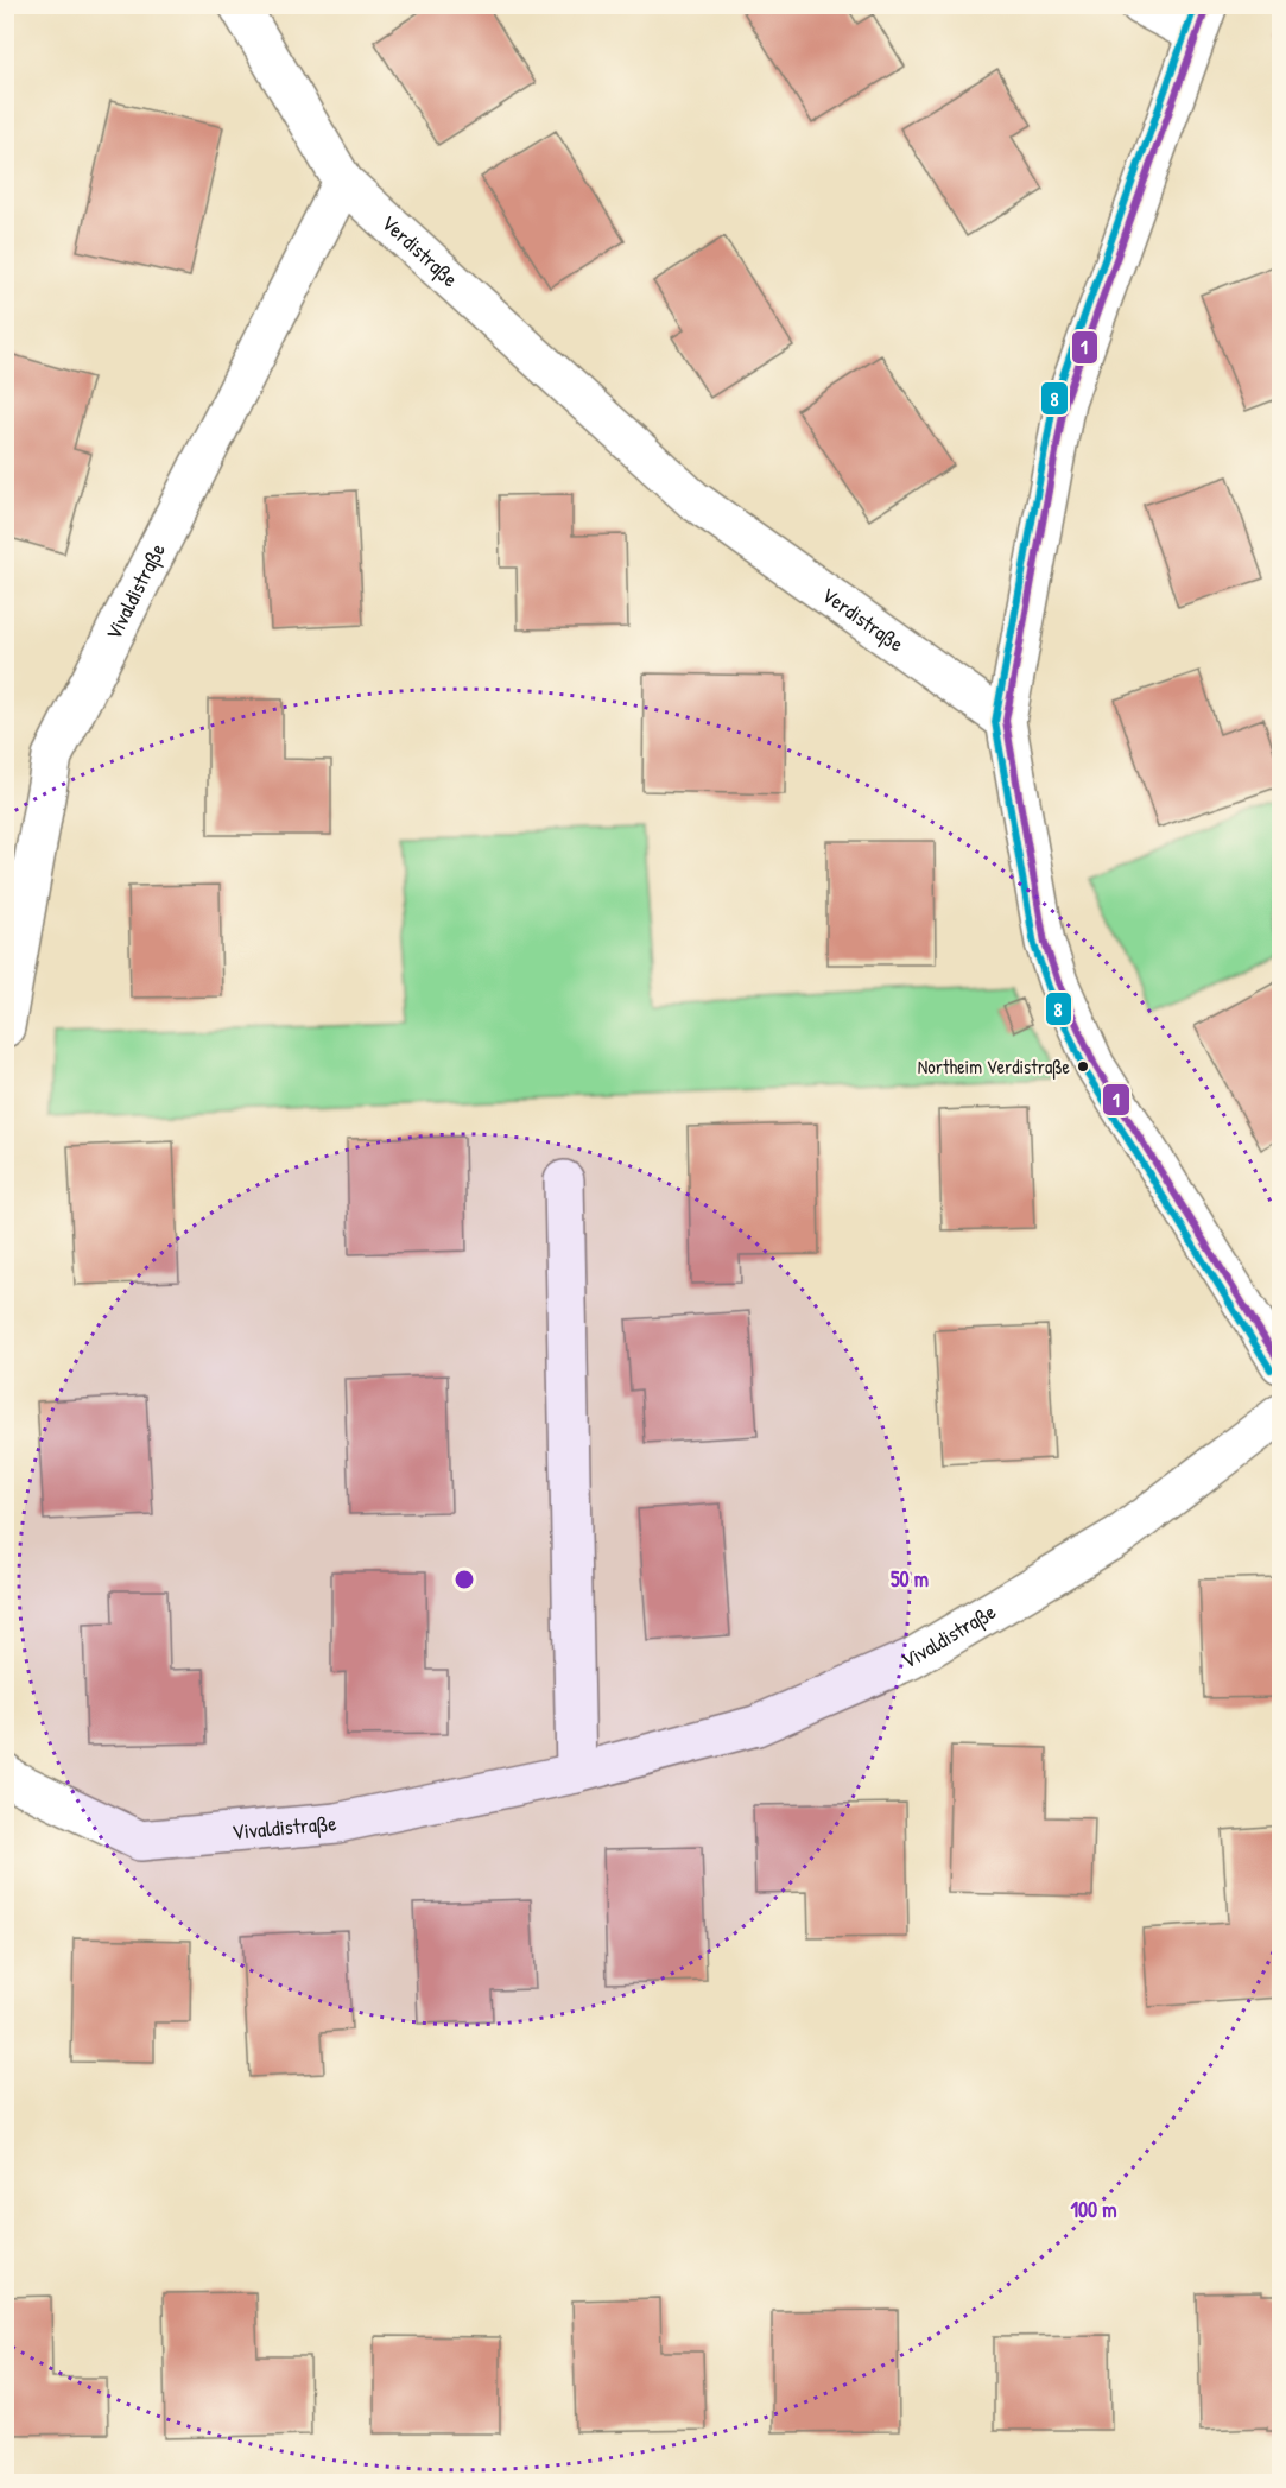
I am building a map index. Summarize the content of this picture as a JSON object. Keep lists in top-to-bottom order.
{
  "streets": {
    "street": ["Verdistraße", "Vivaldistraße"]
  },
  "crossings": [
    ["Verdistraße", "Vivaldistraße"]
  ],
  "places": ["Northeim Verdistraße"],
  "lines": ["transit line 1", "transit line 8"],
  "rings": ["50 m", "100 m"]
}
